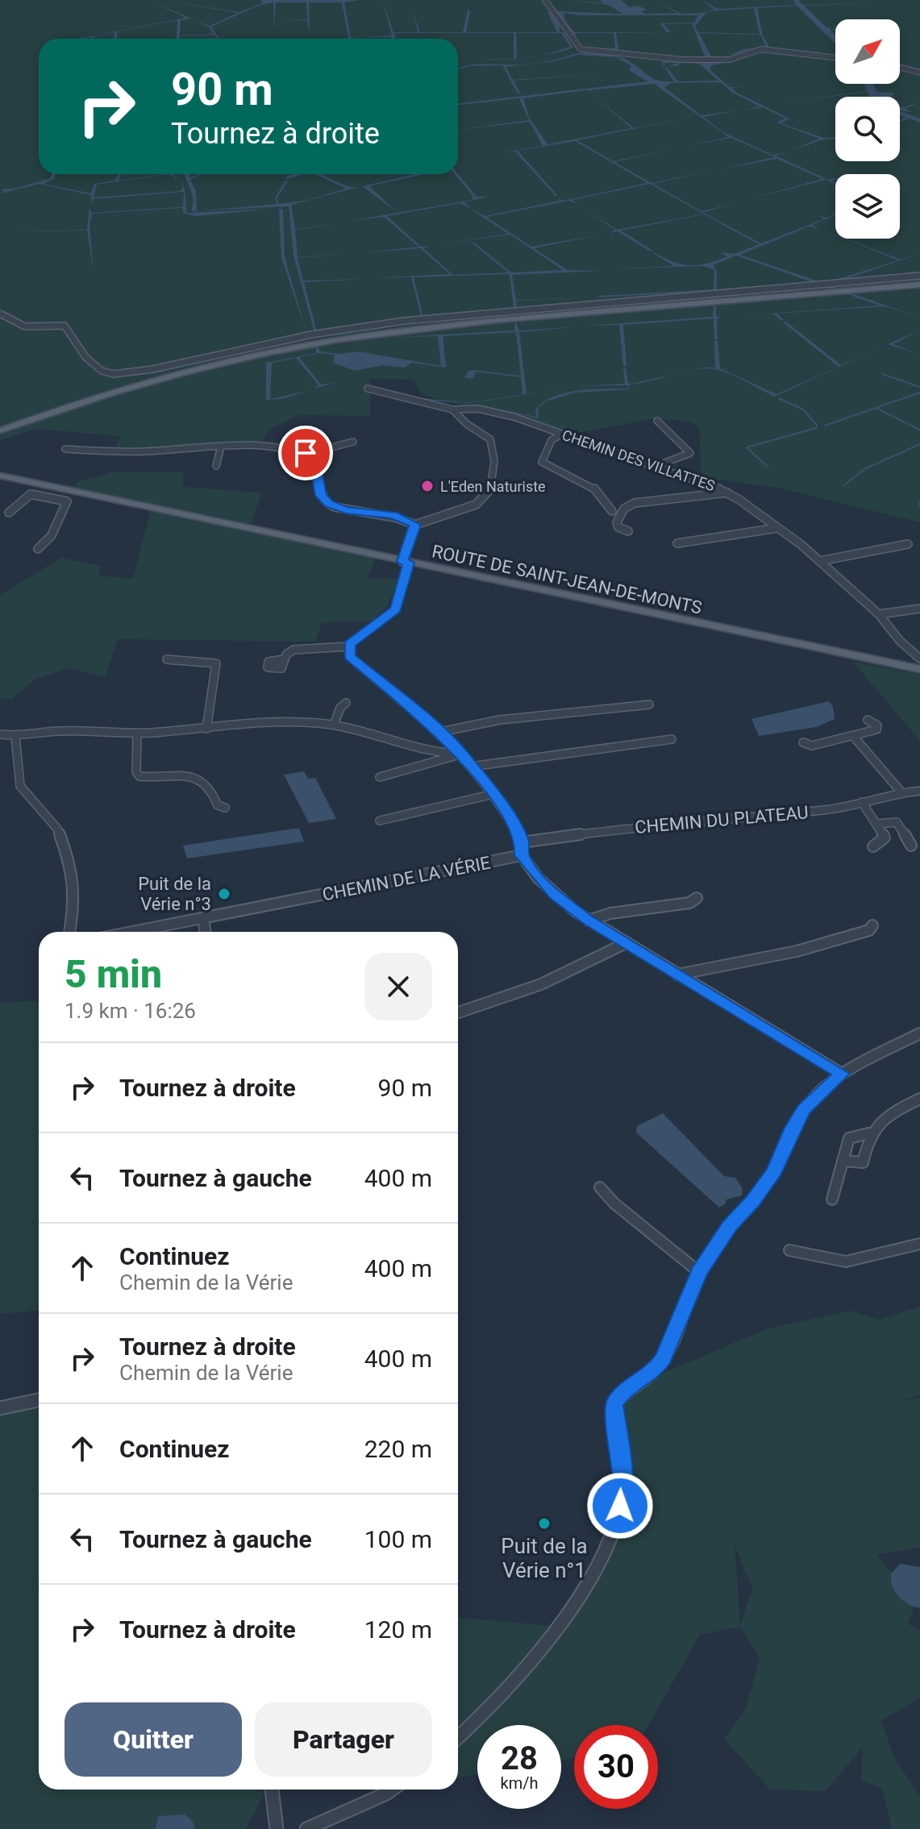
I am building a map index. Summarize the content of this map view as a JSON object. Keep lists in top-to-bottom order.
{
  "streets": {
    "main road": ["ROUTE DE SAINT-JEAN-DE-MONTS"],
    "street": ["CHEMIN DES VILLATTES", "CHEMIN DU PLATEAU", "CHEMIN DE LA VÉRIE"]
  },
  "places": ["L'Eden Naturiste", "Puit de la Vérie n°3", "Puit de la Vérie n°1"],
  "north": "top right",
  "page": {
    "turn": ["90 m", "Tournez à droite"],
    "heading": ["5 min", "1.9 km · 16:26"],
    "list": [
      {
        "name": "Tournez à droite",
        "value": "90 m"
      },
      {
        "name": "Tournez à gauche",
        "value": "400 m"
      },
      {
        "name": "Continuez",
        "note": "Chemin de la Vérie",
        "value": "400 m"
      },
      {
        "name": "Tournez à droite",
        "note": "Chemin de la Vérie",
        "value": "400 m"
      },
      {
        "name": "Continuez",
        "value": "220 m"
      },
      {
        "name": "Tournez à gauche",
        "value": "100 m"
      },
      {
        "name": "Tournez à droite",
        "value": "120 m"
      }
    ],
    "buttons": ["Quitter", "Partager"],
    "speed": "28 km/h",
    "limit": "30"
  }
}
